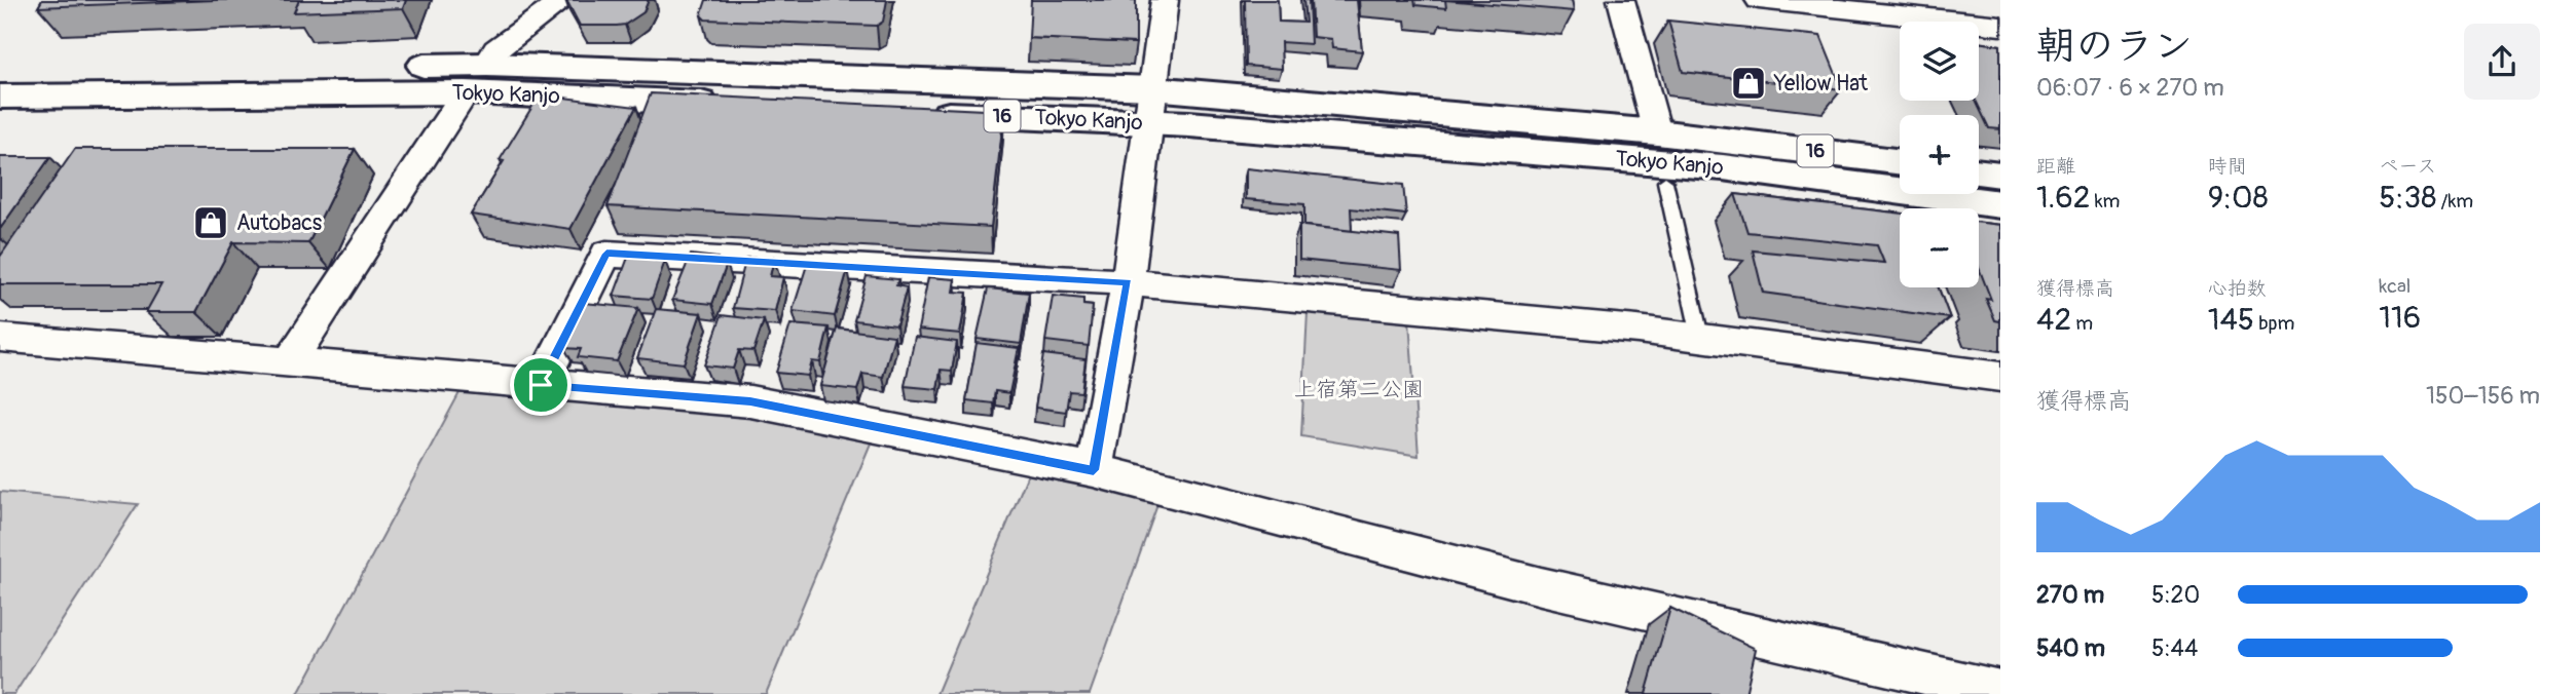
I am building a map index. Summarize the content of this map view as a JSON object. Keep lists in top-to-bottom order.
{
  "streets": {
    "highway": ["Tokyo Kanjo", "16"]
  },
  "parks": ["上宿第二公園"],
  "places": {
    "shop": ["Yellow Hat", "Autobacs"]
  },
  "page": {
    "heading": ["朝のラン", "06:07 · 6 × 270 m"],
    "map_buttons": ["+", "−"],
    "stats": [
      ["距離", "1.62 km"],
      ["時間", "9:08"],
      ["ペース", "5:38 /km"],
      ["獲得標高", "42 m"],
      ["心拍数", "145 bpm"],
      ["kcal", "116"]
    ],
    "chart": ["獲得標高", "150–156 m"],
    "list": [
      {
        "name": "270 m",
        "note": "5:20"
      },
      {
        "name": "540 m",
        "note": "5:44"
      }
    ]
  }
}
